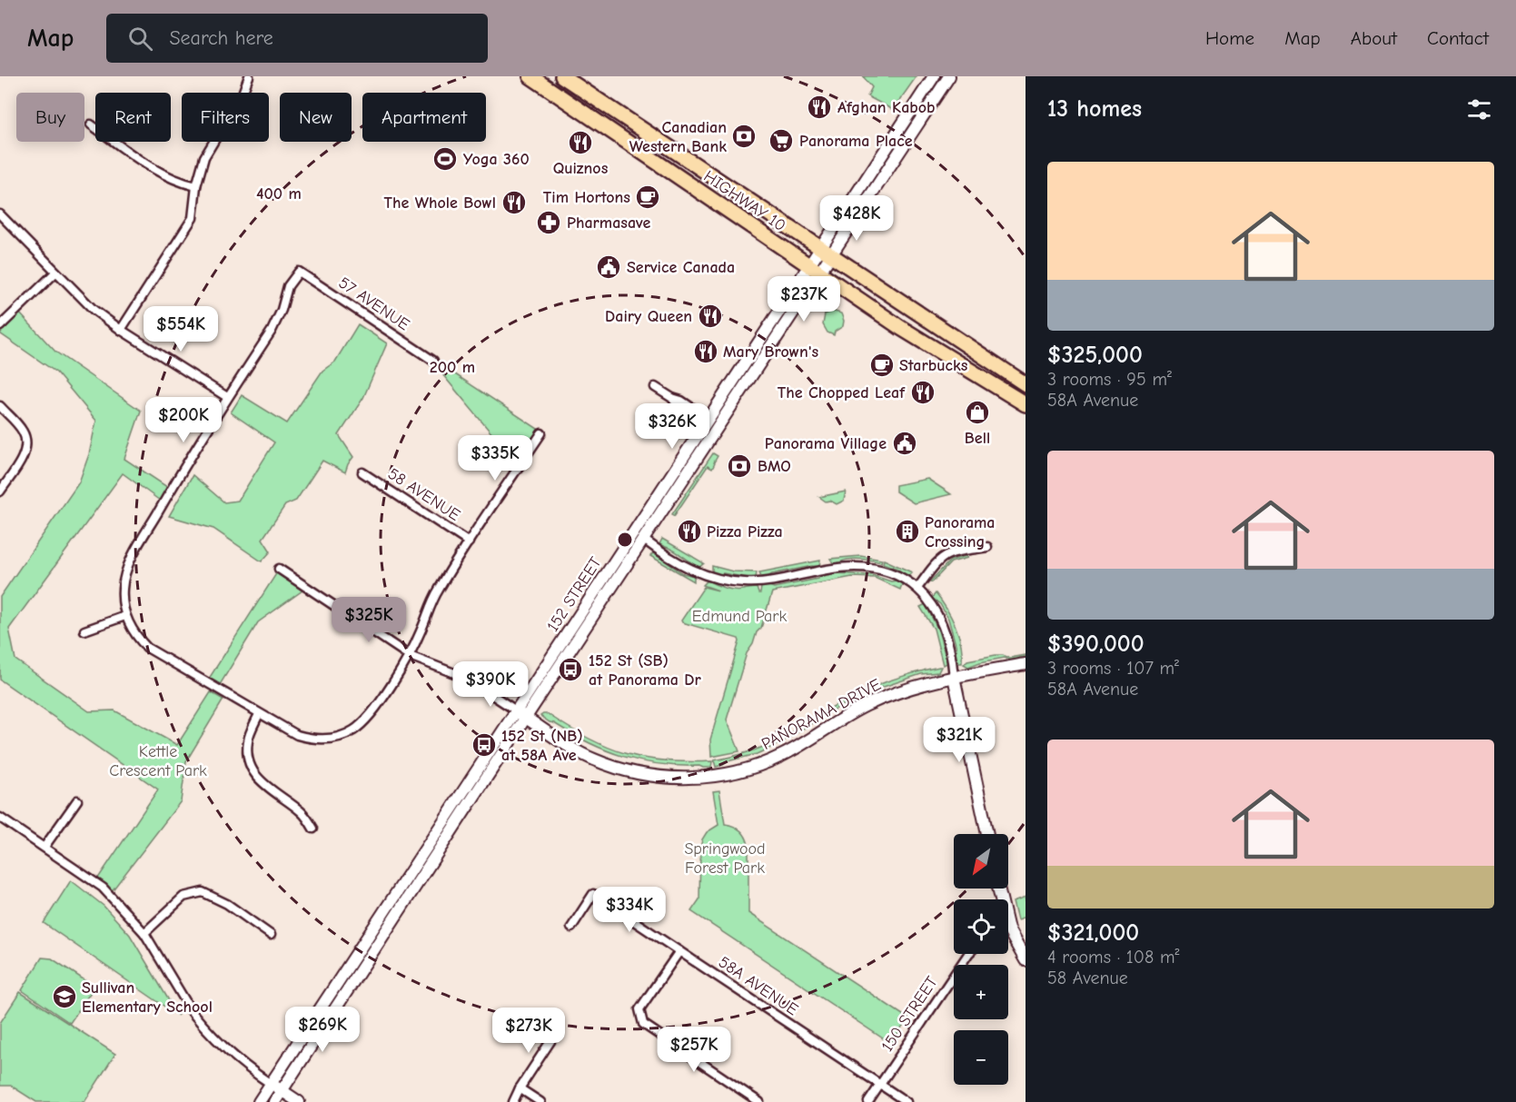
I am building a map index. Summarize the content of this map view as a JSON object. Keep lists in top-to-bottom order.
{
  "streets": {
    "highway": ["HIGHWAY 10"],
    "main road": ["152 STREET", "PANORAMA DRIVE"],
    "street": [
      "57 AVENUE",
      "58 AVENUE",
      "58A AVENUE",
      "150 STREET"
    ]
  },
  "crossings": [
    ["HIGHWAY 10", "152 STREET"],
    ["152 STREET", "PANORAMA DRIVE"],
    ["58A AVENUE", "150 STREET"]
  ],
  "parks": ["Edmund Park", "Kettle Crescent Park", "Springwood Forest Park"],
  "places": {
    "restaurant": [
      "Afghan Kabob",
      "Quiznos",
      "The Whole Bowl",
      "Dairy Queen",
      "Mary Brown's",
      "The Chopped Leaf",
      "Pizza Pizza"
    ],
    "bank": ["Canadian Western Bank", "BMO"],
    "supermarket": ["Panorama Place"],
    "sports": ["Yoga 360"],
    "cafe": ["Tim Hortons", "Starbucks"],
    "pharmacy": ["Pharmasave"],
    "public building": ["Service Canada", "Panorama Village"],
    "shop": ["Bell"],
    "building": ["Panorama Crossing"],
    "bus stop": ["152 St (SB) at Panorama Dr", "152 St (NB) at 58A Ave"],
    "school or university": ["Sullivan Elementary School"]
  },
  "north": "bottom left",
  "page": {
    "header": "Map",
    "search": "Search here",
    "nav": [
      "Home",
      "Map",
      "About",
      "Contact"
    ],
    "heading": "13 homes",
    "chip": [
      "Buy",
      "Rent",
      "Filters",
      "New",
      "Apartment"
    ],
    "list": [
      {
        "name": "$325,000",
        "note": "3 rooms · 95 m² · 58A Avenue"
      },
      {
        "name": "$390,000",
        "note": "3 rooms · 107 m² · 58A Avenue"
      },
      {
        "name": "$321,000",
        "note": "4 rooms · 108 m² · 58 Avenue"
      }
    ],
    "price": [
      "$428K",
      "$237K",
      "$554K",
      "$200K",
      "$326K",
      "$335K",
      "$325K",
      "$390K",
      "$321K",
      "$334K",
      "$269K",
      "$273K",
      "$257K"
    ],
    "map_buttons": ["+", "−"]
  },
  "rings": ["400 m", "200 m"]
}
